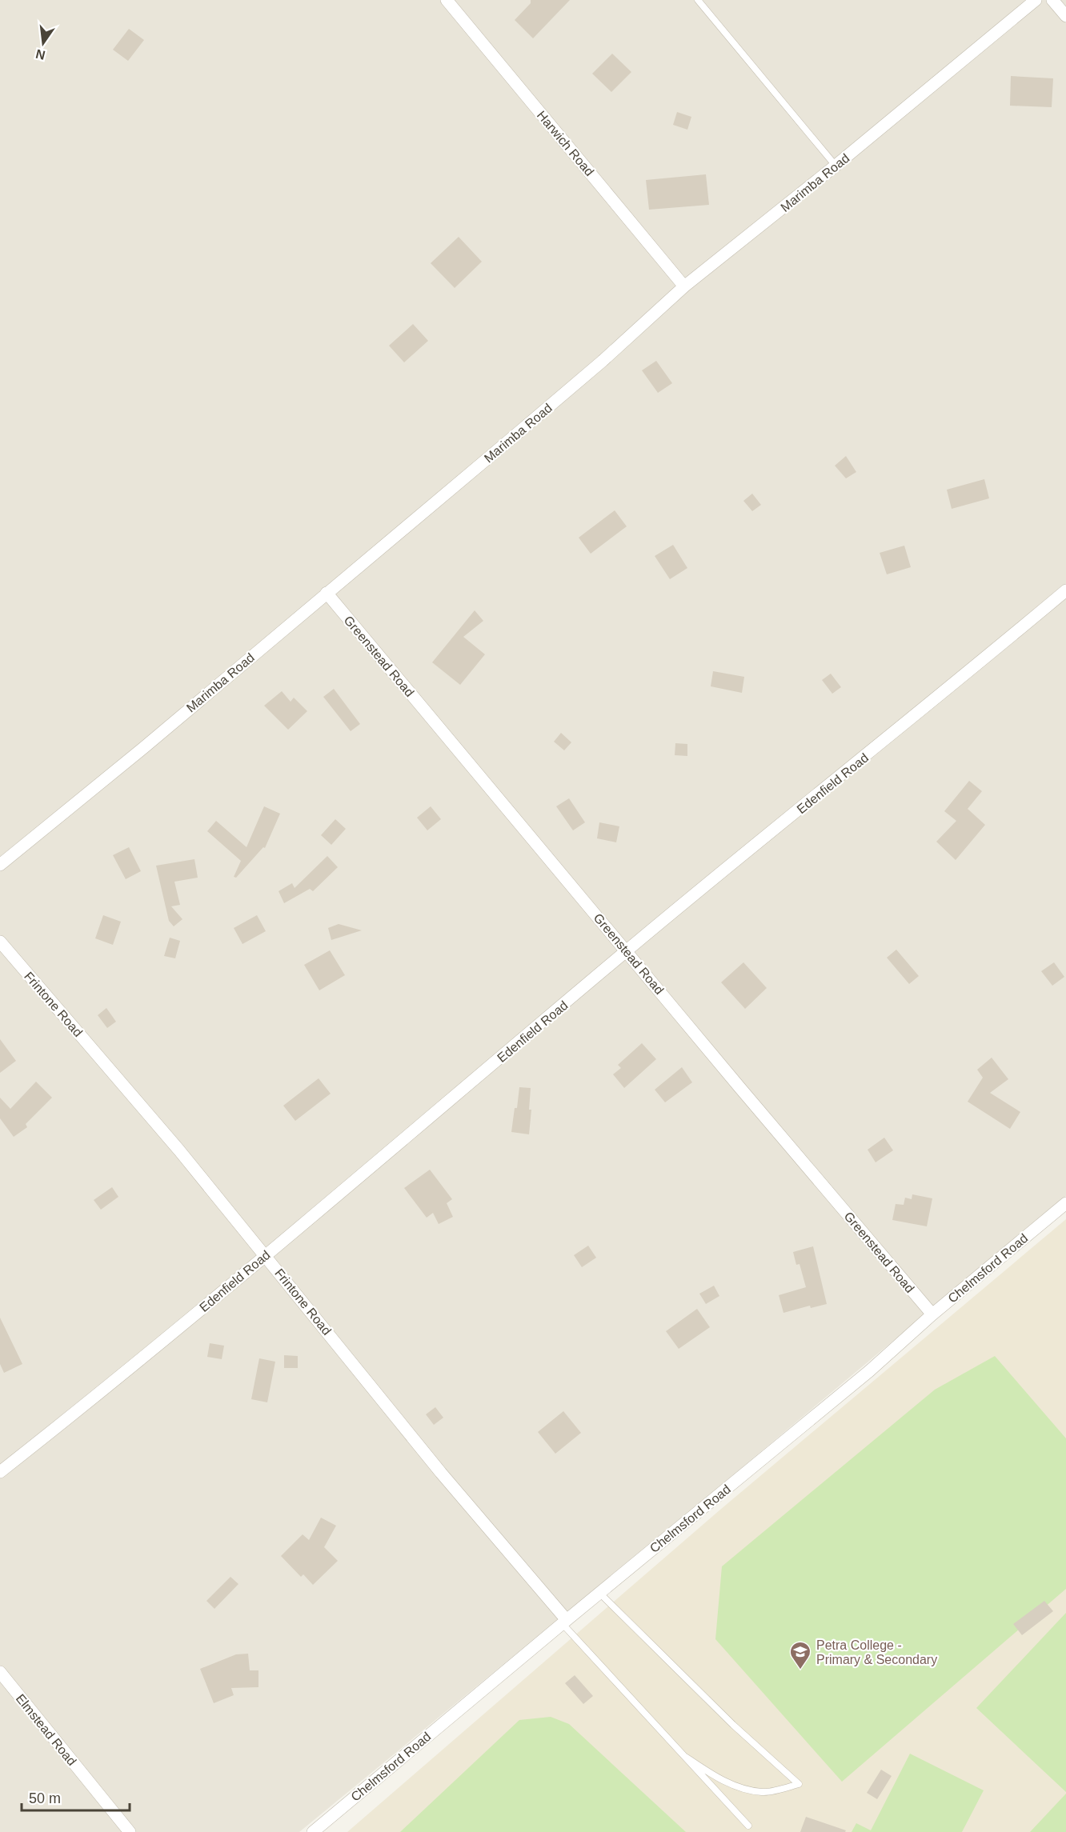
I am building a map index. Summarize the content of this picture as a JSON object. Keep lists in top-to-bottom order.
{
  "streets": {
    "street": [
      "Harwich Road",
      "Marimba Road",
      "Greenstead Road",
      "Edenfield Road",
      "Frintone Road",
      "Chelmsford Road",
      "Elmstead Road"
    ]
  },
  "crossings": [
    ["Harwich Road", "Marimba Road"],
    ["Marimba Road", "Greenstead Road"],
    ["Greenstead Road", "Edenfield Road"],
    ["Greenstead Road", "Chelmsford Road"],
    ["Edenfield Road", "Frintone Road"],
    ["Frintone Road", "Chelmsford Road"]
  ],
  "places": {
    "school or university": ["Petra College - Primary & Secondary"]
  },
  "scale_bar": "50 m",
  "north": "bottom"
}
